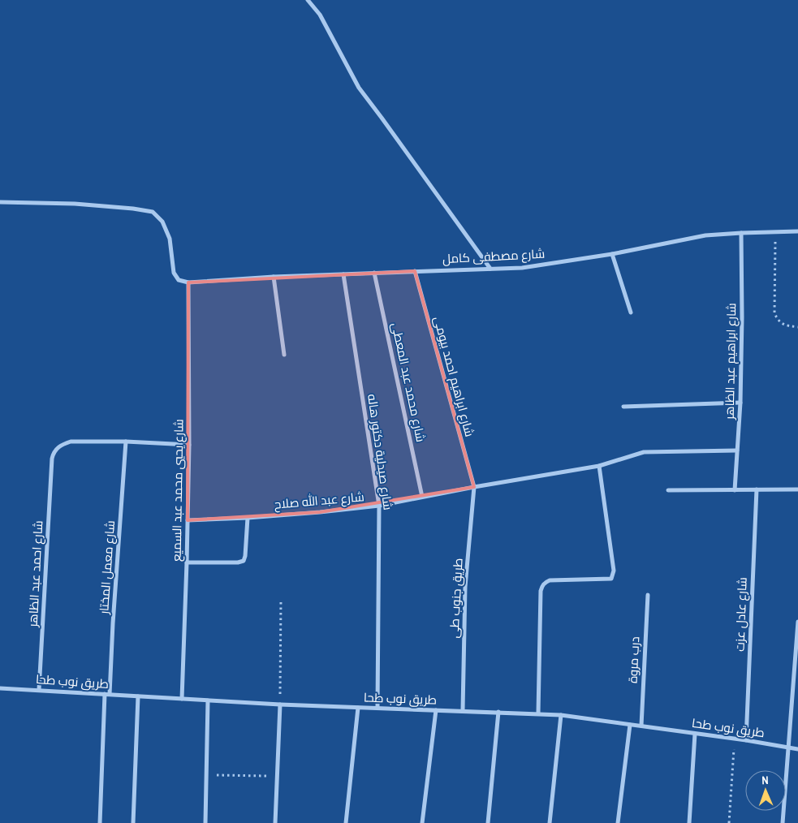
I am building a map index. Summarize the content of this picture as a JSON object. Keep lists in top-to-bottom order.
{
  "streets": {
    "street": [
      "شارع مصطفى كامل",
      "شارع ابراهيم عبد الظاهر",
      "شارع ابراهيم احمد بيومى",
      "شارع محمد عبد المعطى",
      "شارع صيدلية دكتور هاله",
      "شارع يحيي محمد عبد السميع",
      "شارع عبد الله صلاح",
      "شارع معمل المختار",
      "شارع احمد عبد الظاهر",
      "طريق جنوب طى",
      "شارع عادل عزت",
      "درب مروة",
      "طريق نوب طحا"
    ]
  },
  "crossings": [
    ["شارع مصطفى كامل", "شارع ابراهيم عبد الظاهر"],
    ["شارع مصطفى كامل", "شارع ابراهيم احمد بيومى"],
    ["شارع مصطفى كامل", "شارع محمد عبد المعطى"],
    ["شارع مصطفى كامل", "شارع صيدلية دكتور هاله"],
    ["شارع مصطفى كامل", "شارع يحيي محمد عبد السميع"],
    ["شارع ابراهيم عبد الظاهر", "شارع عبد الله صلاح"],
    ["شارع ابراهيم احمد بيومى", "شارع عبد الله صلاح"],
    ["شارع ابراهيم احمد بيومى", "طريق جنوب طى"],
    ["شارع محمد عبد المعطى", "شارع عبد الله صلاح"],
    ["شارع صيدلية دكتور هاله", "شارع عبد الله صلاح"],
    ["شارع صيدلية دكتور هاله", "طريق نوب طحا"],
    ["شارع يحيي محمد عبد السميع", "شارع عبد الله صلاح"],
    ["شارع يحيي محمد عبد السميع", "طريق نوب طحا"],
    ["شارع عبد الله صلاح", "طريق جنوب طى"],
    ["شارع معمل المختار", "شارع احمد عبد الظاهر"],
    ["شارع معمل المختار", "طريق نوب طحا"],
    ["شارع احمد عبد الظاهر", "طريق نوب طحا"],
    ["طريق جنوب طى", "طريق نوب طحا"],
    ["شارع عادل عزت", "طريق نوب طحا"],
    ["درب مروة", "طريق نوب طحا"]
  ],
  "north": "top"
}
